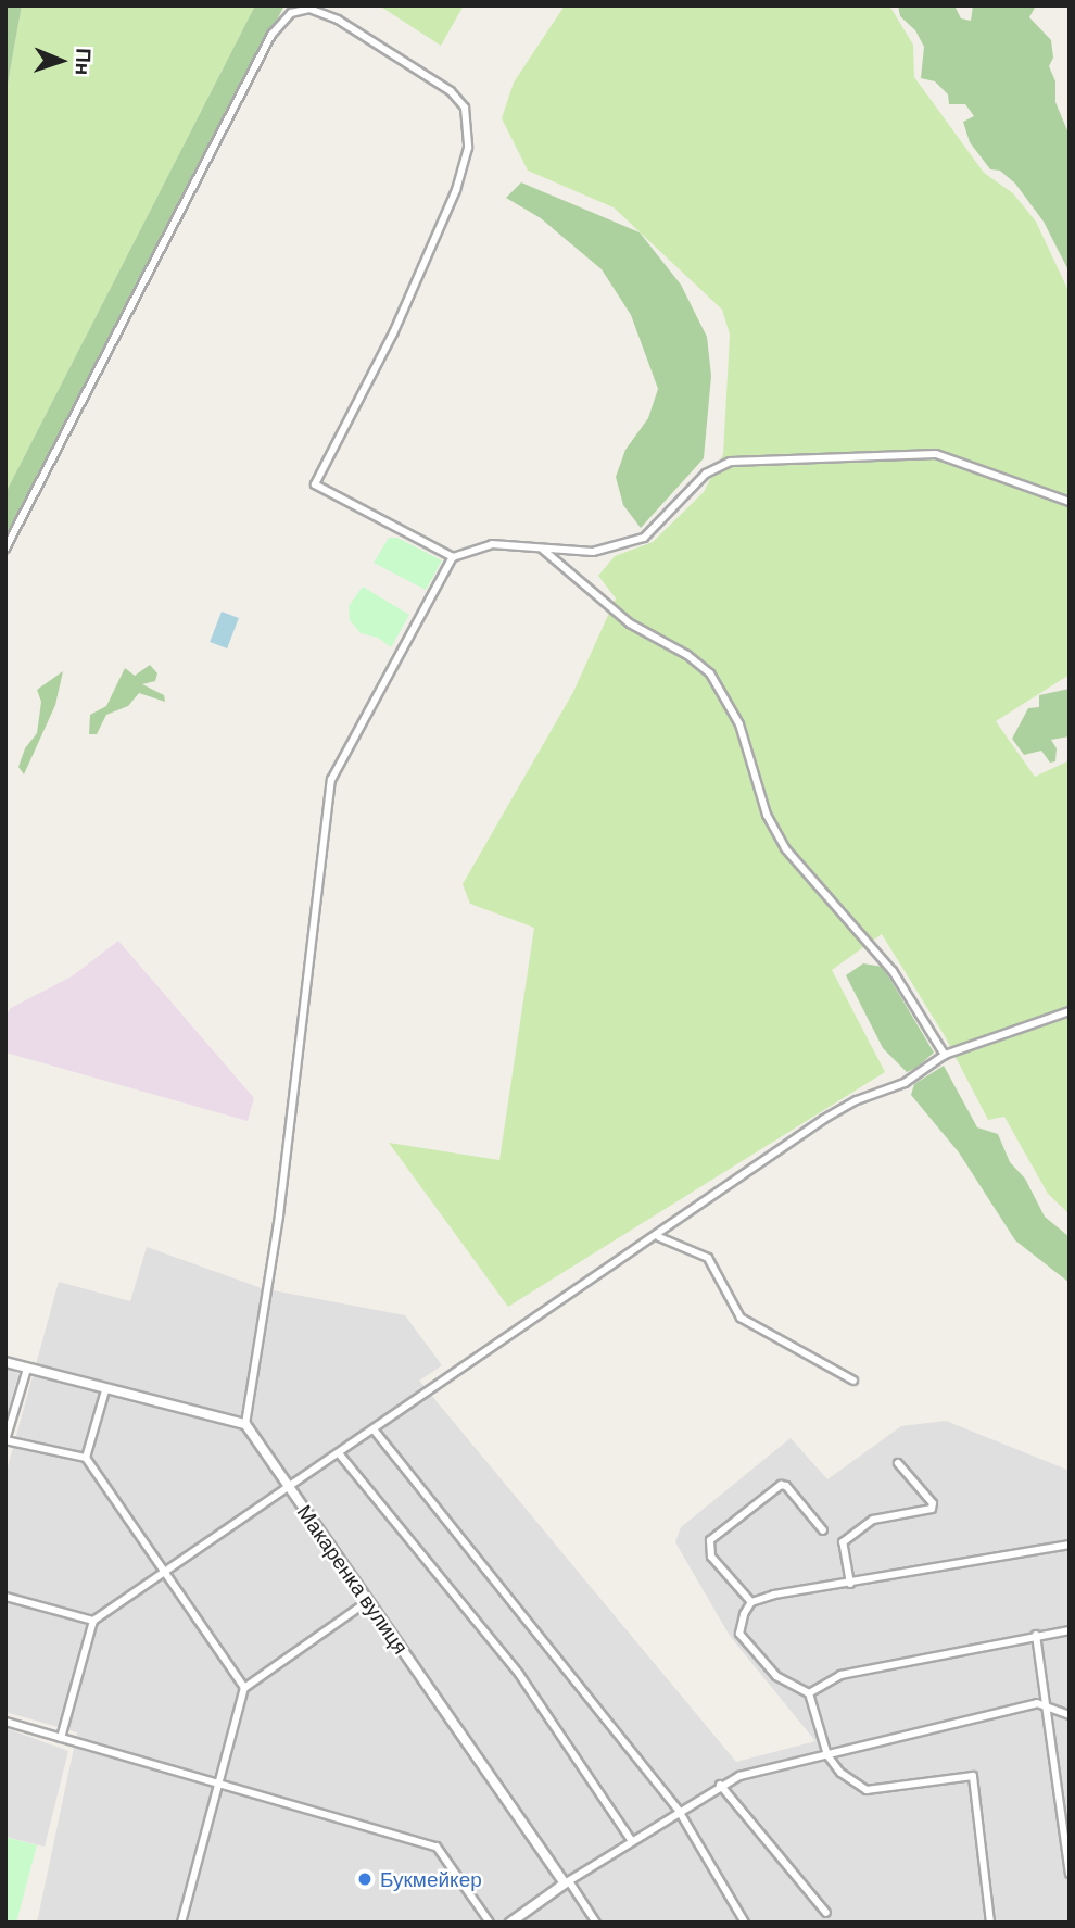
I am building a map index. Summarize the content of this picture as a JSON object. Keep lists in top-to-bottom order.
{
  "streets": {
    "street": ["Макаренка вулиця"]
  },
  "places": ["Букмейкер"],
  "north": "right"
}
